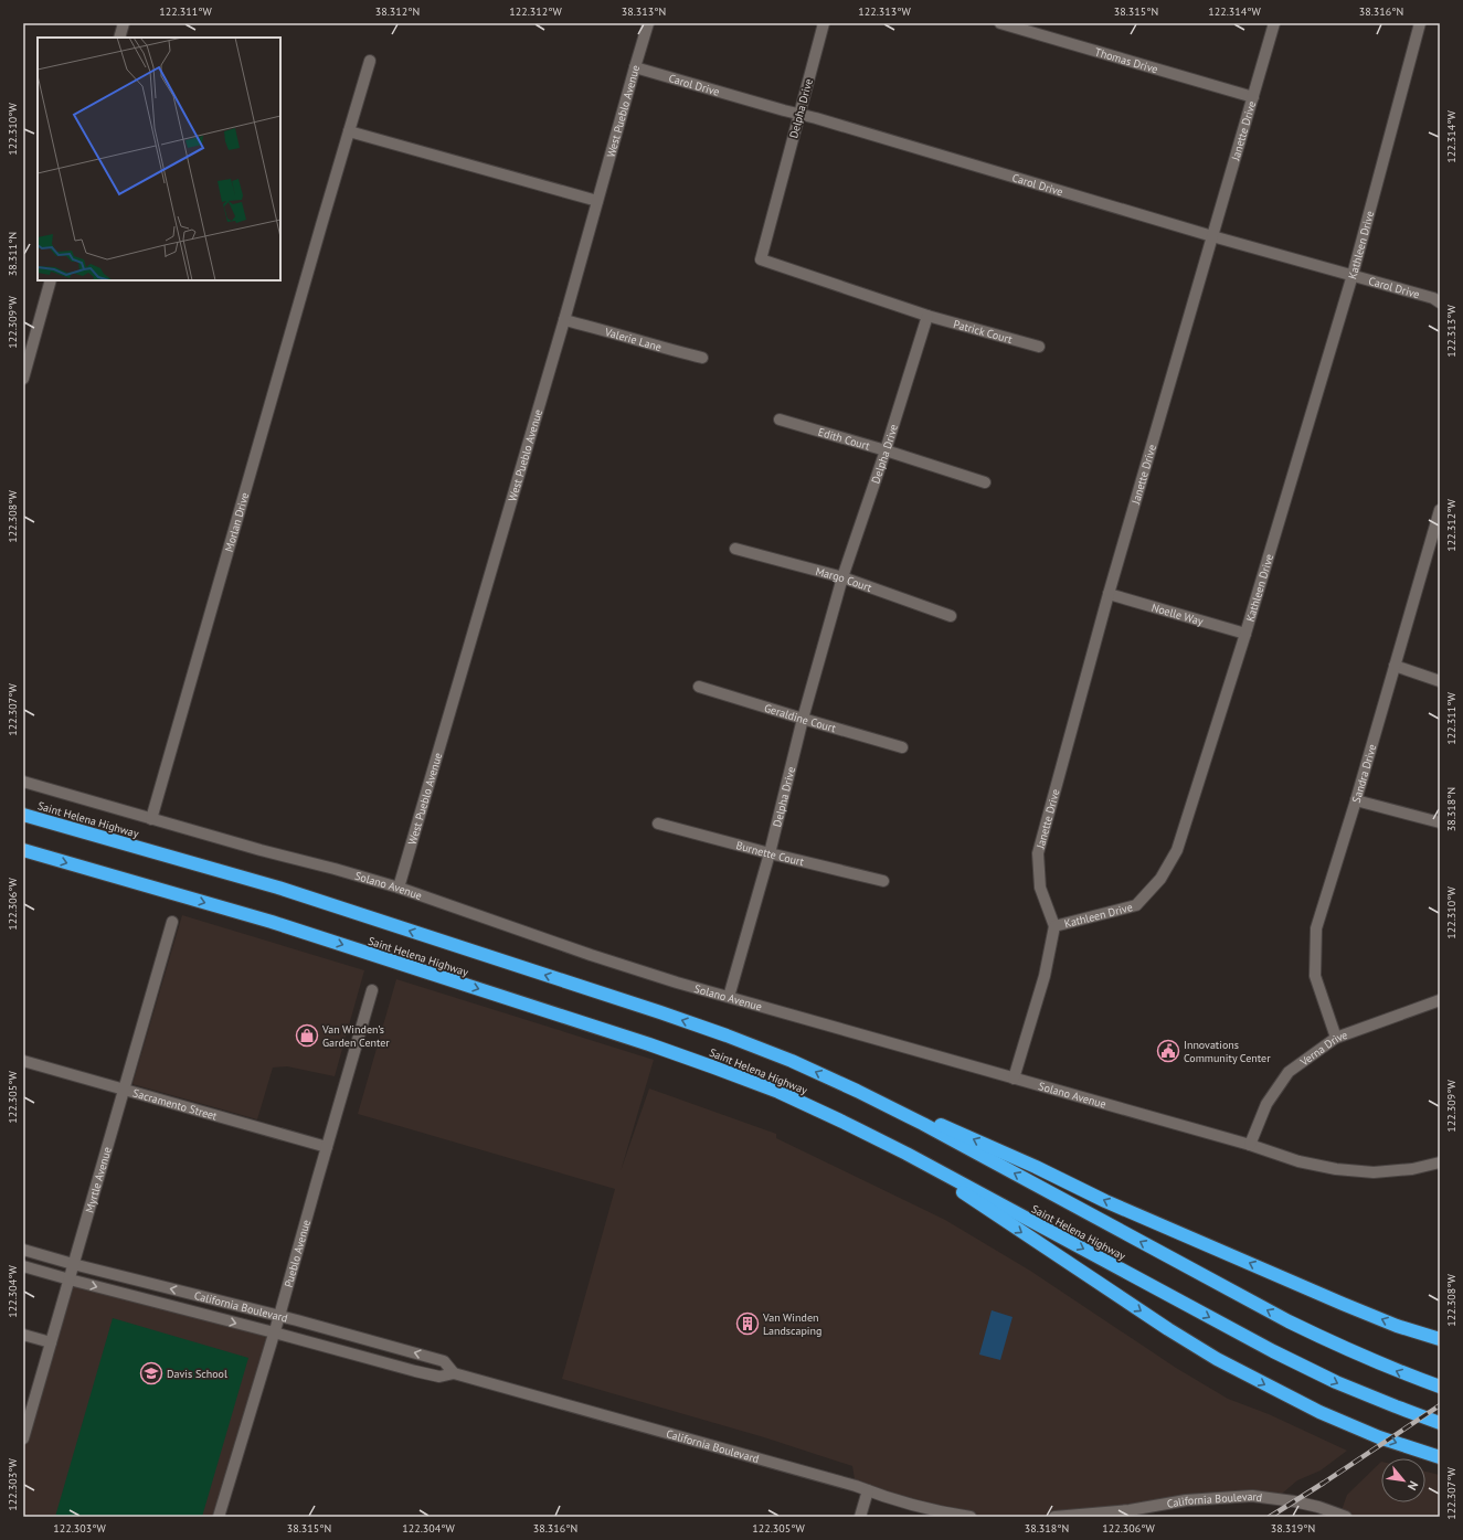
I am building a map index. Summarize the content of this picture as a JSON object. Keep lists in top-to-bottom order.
{
  "streets": {
    "highway": ["Saint Helena Highway"],
    "street": [
      "Thomas Drive",
      "Carol Drive",
      "Delpha Drive",
      "West Pueblo Avenue",
      "Janette Drive",
      "Kathleen Drive",
      "Patrick Court",
      "Valerie Lane",
      "Edith Court",
      "Morlan Drive",
      "Margo Court",
      "Noelle Way",
      "Geraldine Court",
      "Sandra Drive",
      "Burnette Court",
      "Solano Avenue",
      "Verna Drive",
      "Sacramento Street",
      "Myrtle Avenue",
      "Pueblo Avenue",
      "California Boulevard"
    ]
  },
  "crossings": [
    ["Thomas Drive", "Janette Drive"],
    ["Carol Drive", "Delpha Drive"],
    ["Carol Drive", "West Pueblo Avenue"],
    ["Carol Drive", "Janette Drive"],
    ["Carol Drive", "Kathleen Drive"],
    ["Delpha Drive", "Patrick Court"],
    ["Delpha Drive", "Edith Court"],
    ["Delpha Drive", "Margo Court"],
    ["Delpha Drive", "Geraldine Court"],
    ["Delpha Drive", "Burnette Court"],
    ["Delpha Drive", "Solano Avenue"],
    ["West Pueblo Avenue", "Valerie Lane"],
    ["West Pueblo Avenue", "Solano Avenue"],
    ["Janette Drive", "Kathleen Drive"],
    ["Janette Drive", "Noelle Way"],
    ["Kathleen Drive", "Noelle Way"],
    ["Kathleen Drive", "Solano Avenue"],
    ["Morlan Drive", "Solano Avenue"],
    ["Sandra Drive", "Verna Drive"],
    ["Solano Avenue", "Verna Drive"],
    ["Sacramento Street", "Myrtle Avenue"],
    ["Sacramento Street", "Pueblo Avenue"],
    ["Myrtle Avenue", "California Boulevard"],
    ["Pueblo Avenue", "California Boulevard"]
  ],
  "places": {
    "shop": ["Van Winden’s Garden Center"],
    "public building": ["Innovations Community Center"],
    "building": ["Van Winden Landscaping"],
    "school or university": ["Davis School"]
  },
  "north": "bottom right",
  "coordinates": [
    "122.311°W",
    "38.312°N",
    "122.312°W",
    "38.313°N",
    "122.313°W",
    "38.315°N",
    "122.314°W",
    "38.316°N",
    "122.310°W",
    "38.311°N",
    "122.309°W",
    "122.308°W",
    "122.307°W",
    "38.318°N",
    "122.306°W",
    "122.305°W",
    "122.304°W",
    "122.303°W",
    "38.319°N"
  ]
}
